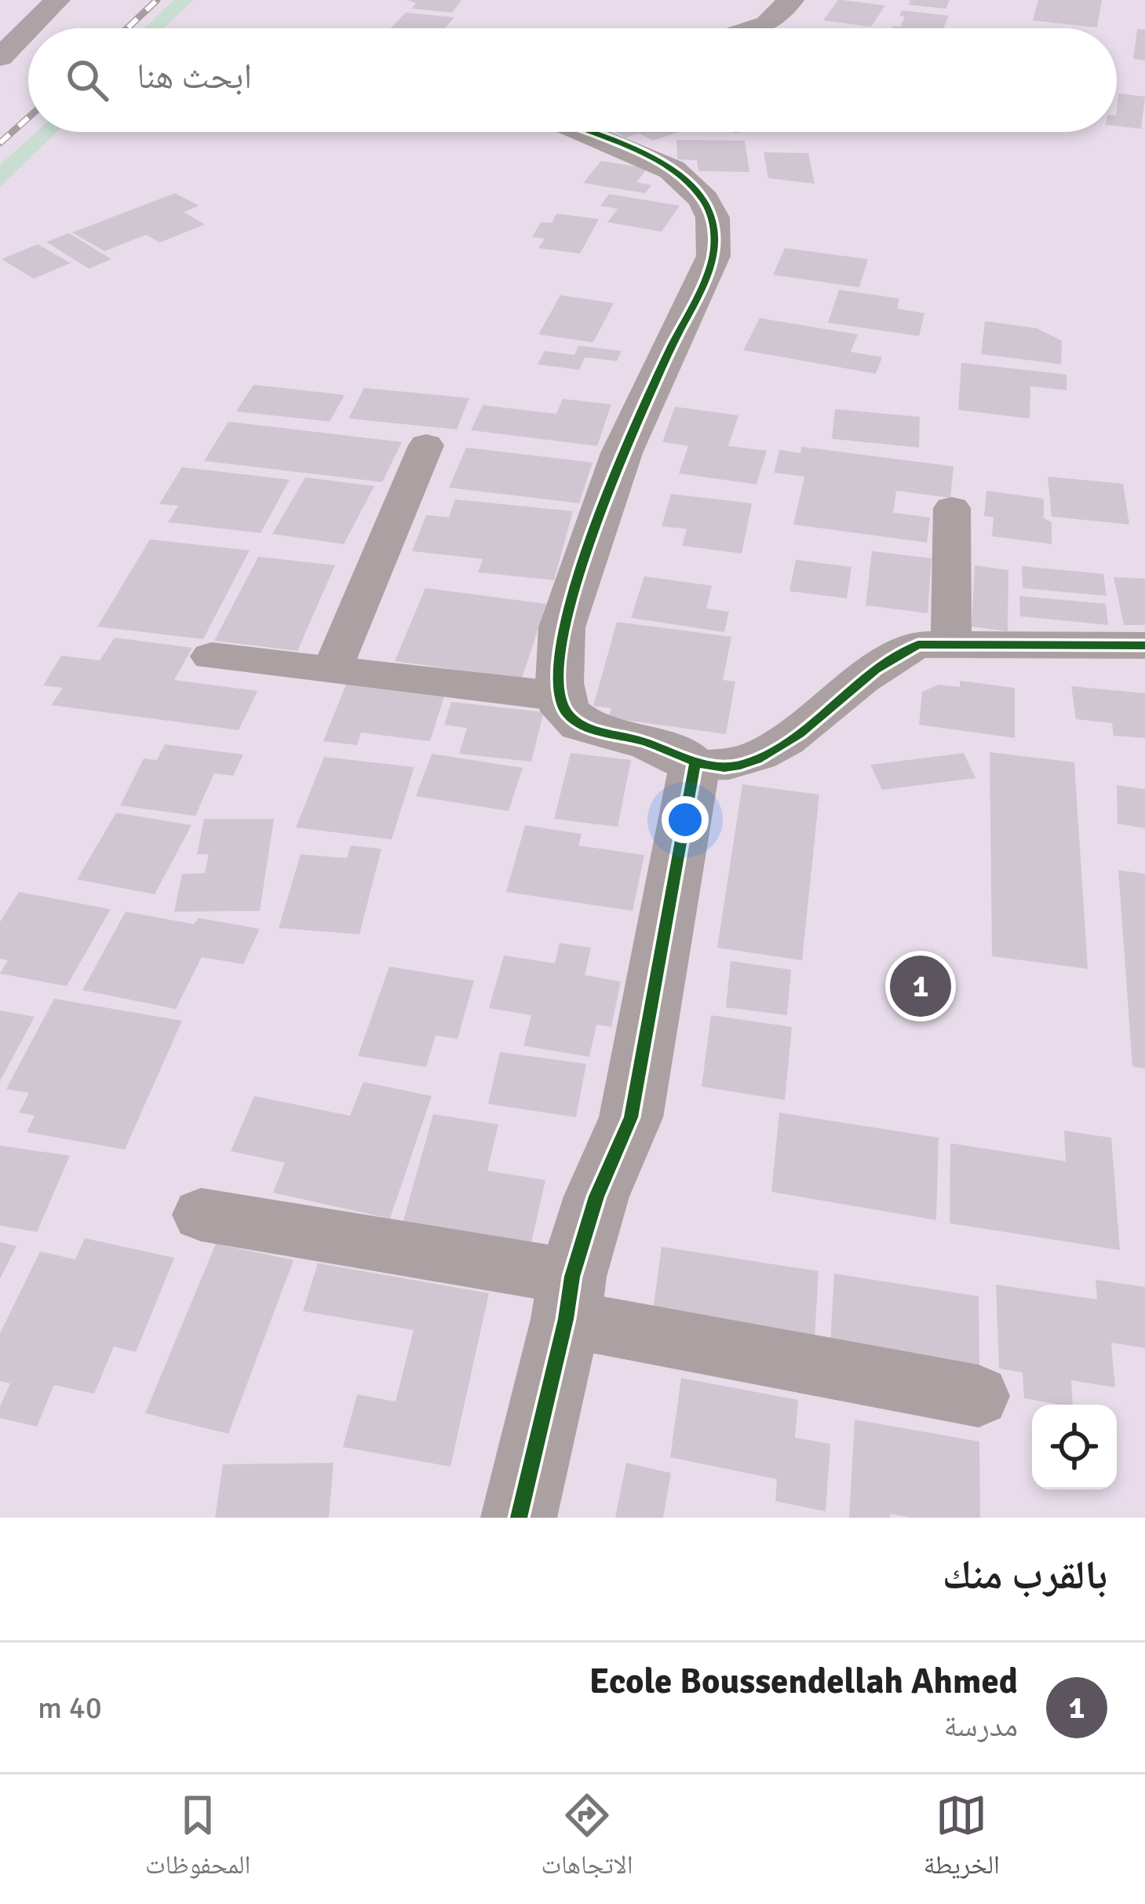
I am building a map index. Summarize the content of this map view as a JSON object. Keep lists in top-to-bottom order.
{
  "page": {
    "search": "ابحث هنا",
    "pins": "1",
    "heading": "بالقرب منك",
    "list": [
      {
        "mark": "1",
        "name": "Ecole Boussendellah Ahmed",
        "note": "مدرسة",
        "value": "40 m"
      }
    ],
    "nav": ["الخريطة", "الاتجاهات", "المحفوظات"]
  }
}
